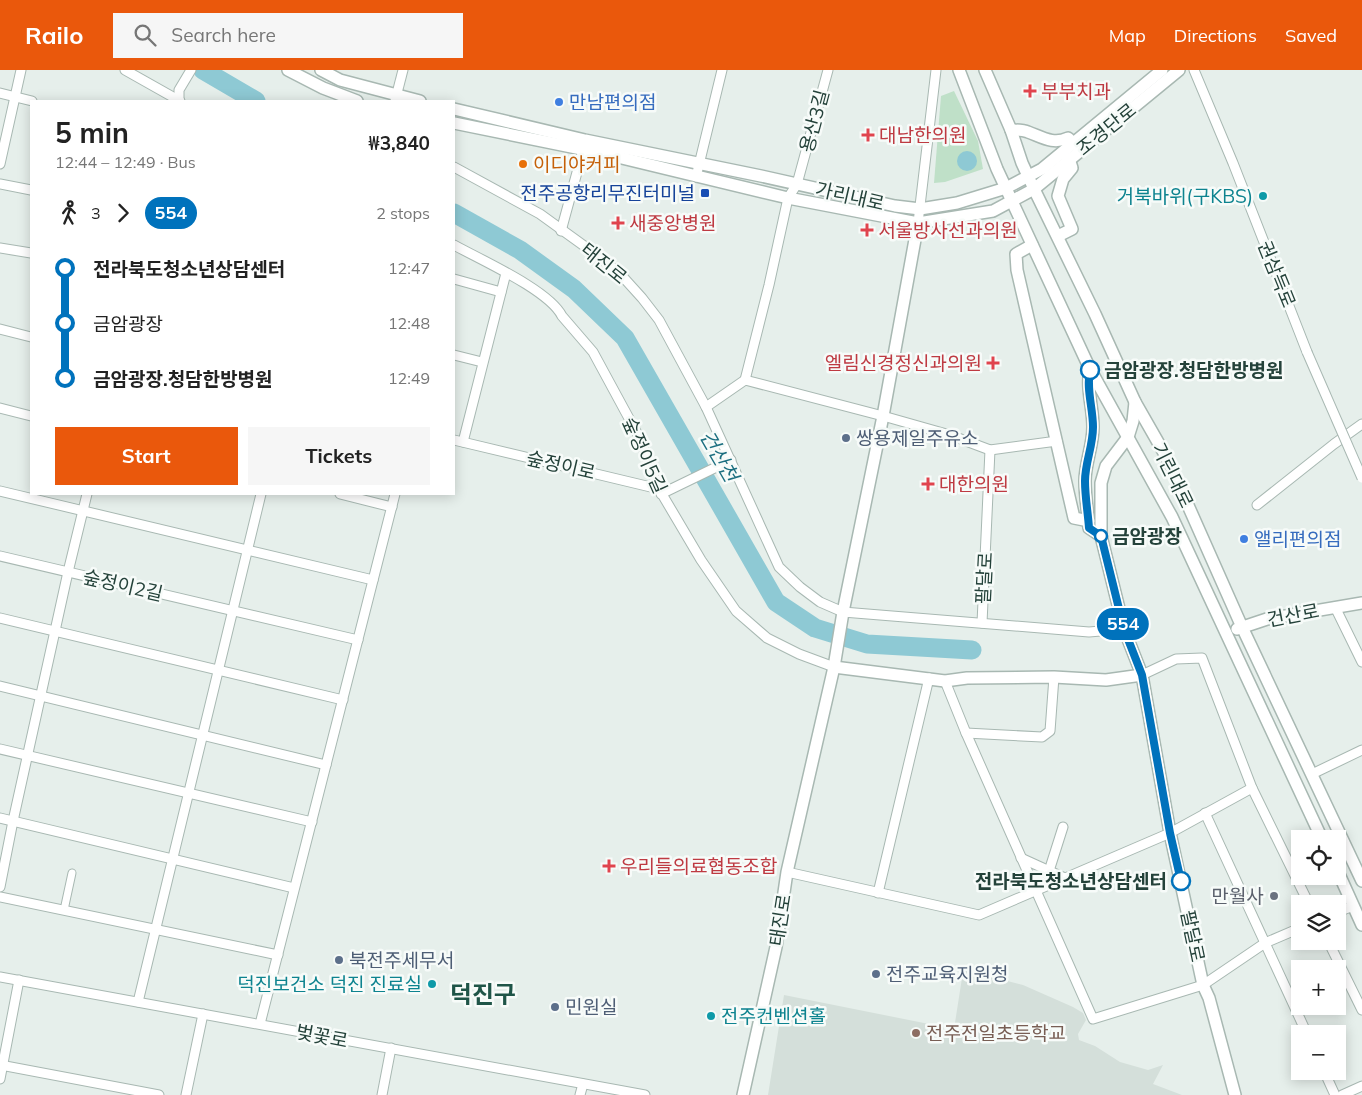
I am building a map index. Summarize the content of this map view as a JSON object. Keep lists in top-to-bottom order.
{
  "streets": {
    "street": [
      "용산3길",
      "조경단로",
      "가리내로",
      "태진로",
      "권삼득로",
      "숲정이5길",
      "숲정이로",
      "기린대로",
      "팔달로",
      "숲정이2길",
      "건산로",
      "벚꽃로"
    ]
  },
  "crossings": [
    ["용산3길", "가리내로"],
    ["조경단로", "가리내로"],
    ["조경단로", "기린대로"],
    ["가리내로", "기린대로"],
    ["태진로", "숲정이5길"],
    ["태진로", "팔달로"],
    ["숲정이5길", "숲정이로"],
    ["기린대로", "팔달로"],
    ["기린대로", "건산로"]
  ],
  "districts": ["덕진구"],
  "water": ["건산천"],
  "places": {
    "health": [
      "부부치과",
      "대남한의원",
      "새중앙병원",
      "서울방사선과의원",
      "엘림신경정신과의원",
      "대한의원",
      "우리들의료협동조합"
    ],
    "other": [
      "만남편의점",
      "이디야커피",
      "거북바위(구KBS)",
      "금암광장.청담한방병원",
      "쌍용제일주유소",
      "금암광장",
      "앨리편의점",
      "전라북도청소년상담센터",
      "만월사",
      "북전주세무서",
      "전주교육지원청",
      "덕진보건소 덕진 진료실",
      "민원실",
      "전주컨벤션홀",
      "전주전일초등학교"
    ],
    "transit": ["전주공항리무진터미널"]
  },
  "lines": ["bus line 554"],
  "page": {
    "header": "Railo",
    "search": "Search here",
    "nav": ["Map", "Directions", "Saved"],
    "on_map": "554",
    "heading": ["5 min", "12:44 – 12:49 · Bus", "₩3,840"],
    "legs": ["3", "554", "2 stops"],
    "list": [
      {
        "name": "전라북도청소년상담센터",
        "value": "12:47"
      },
      {
        "name": "금암광장",
        "value": "12:48"
      },
      {
        "name": "금암광장.청담한방병원",
        "value": "12:49"
      }
    ],
    "buttons": ["Start", "Tickets"],
    "map_buttons": ["+", "−"]
  }
}
